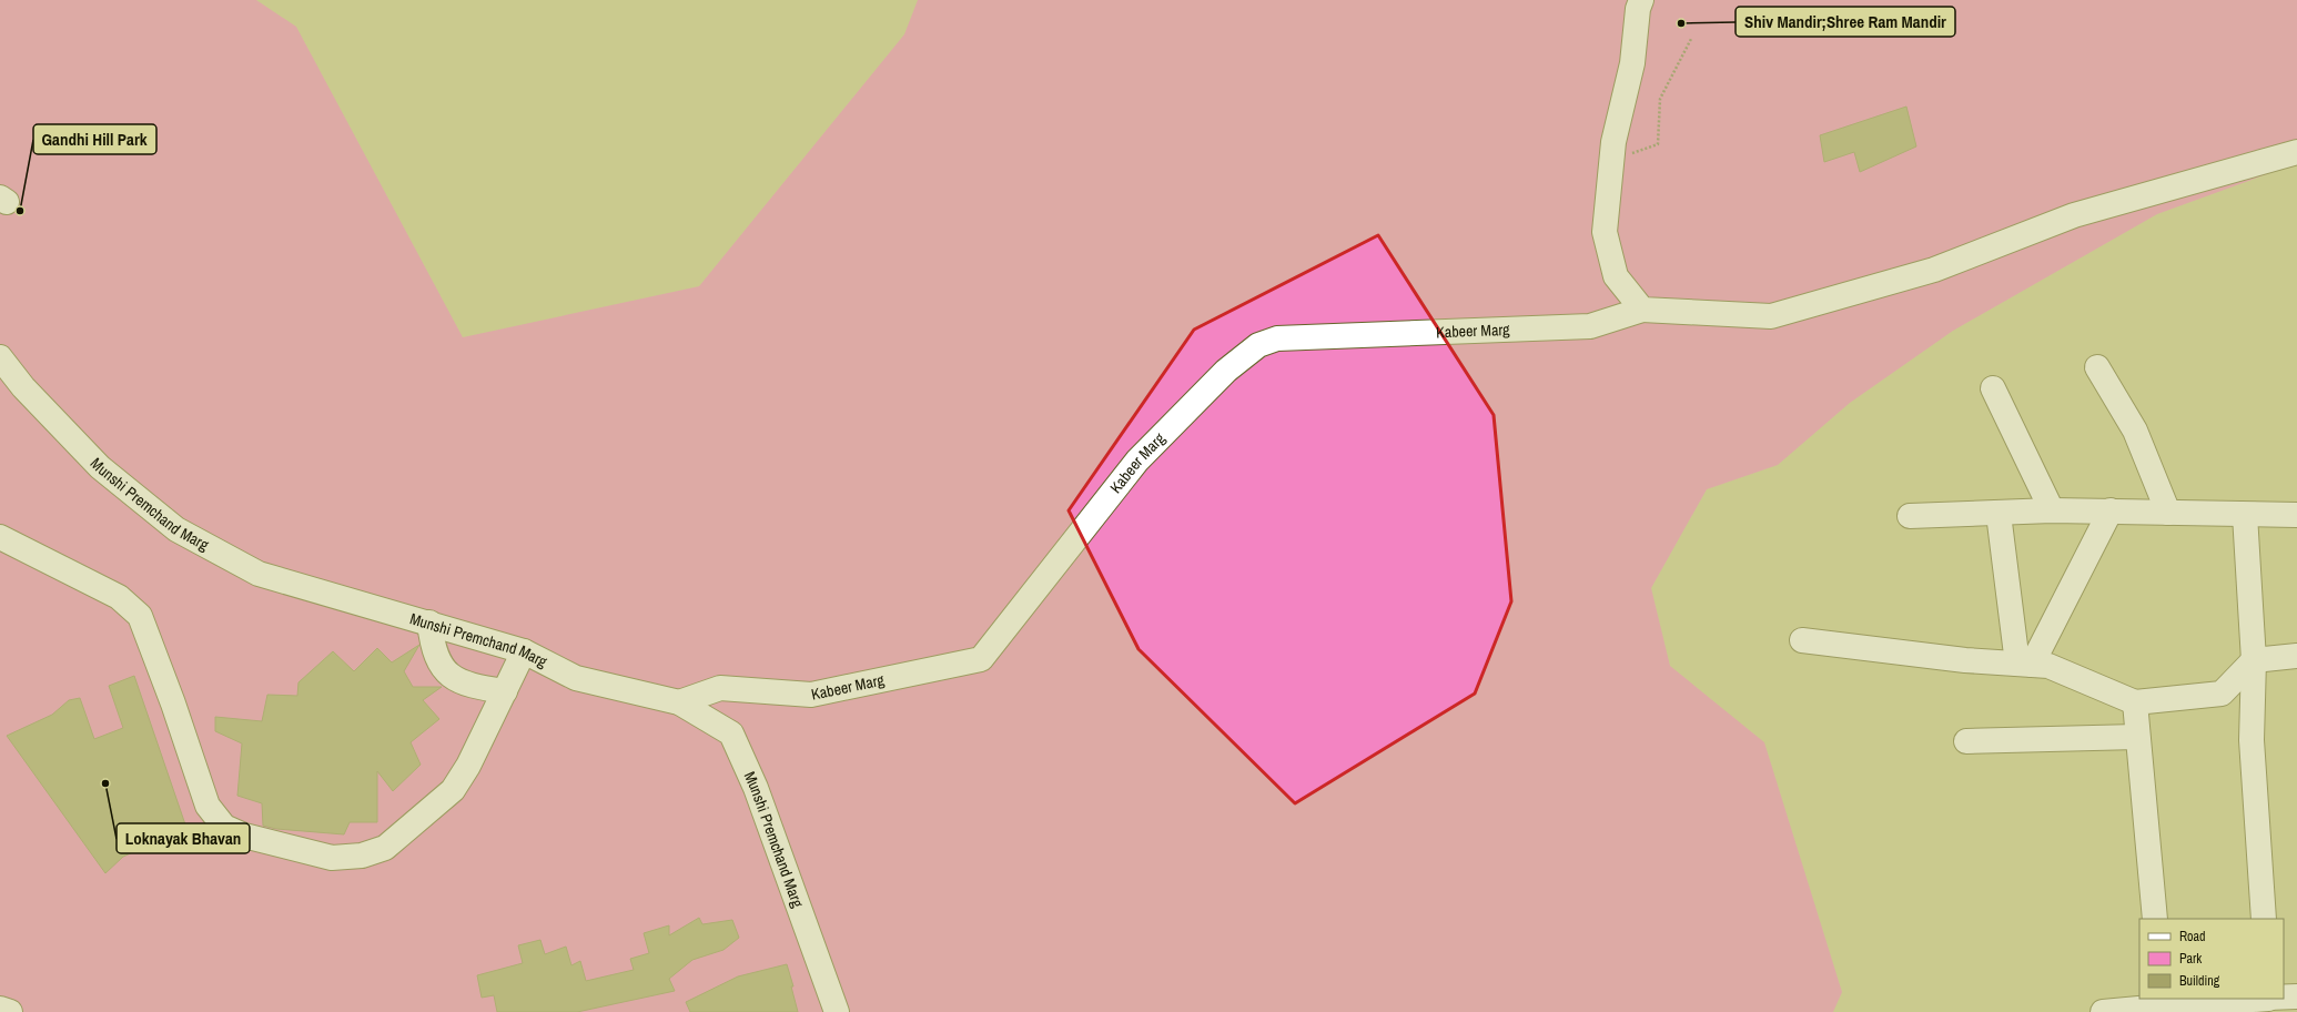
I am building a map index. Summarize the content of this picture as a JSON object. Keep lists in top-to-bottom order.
{
  "streets": {
    "street": ["Kabeer Marg", "Munshi Premchand Marg"]
  },
  "crossings": [
    ["Kabeer Marg", "Munshi Premchand Marg"]
  ],
  "places": ["Shiv Mandir;Shree Ram Mandir", "Gandhi Hill Park", "Loknayak Bhavan"],
  "legend": ["Road", "Park", "Building"]
}
